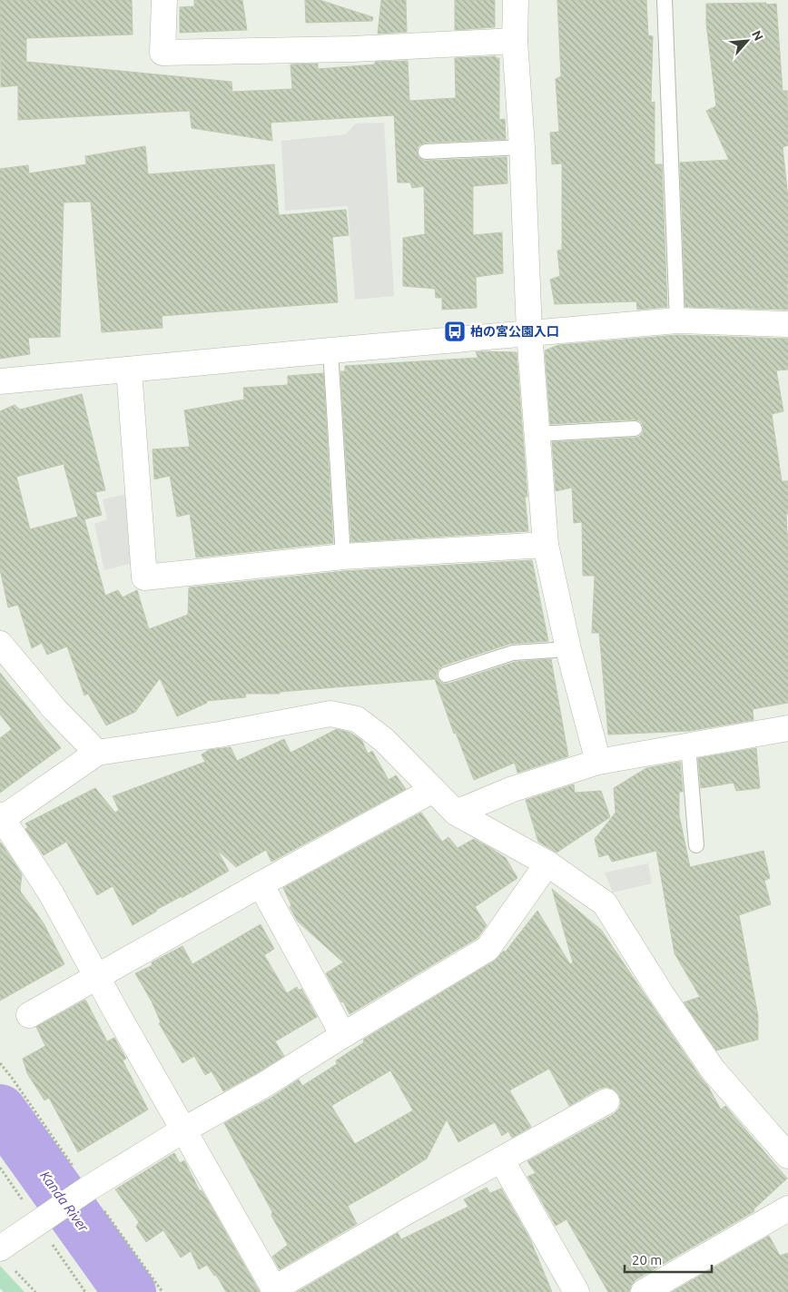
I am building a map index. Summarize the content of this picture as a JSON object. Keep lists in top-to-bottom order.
{
  "water": ["Kanda River"],
  "places": {
    "bus stop": ["柏の宮公園入口"]
  },
  "scale_bar": "20 m",
  "north": "top right"
}
